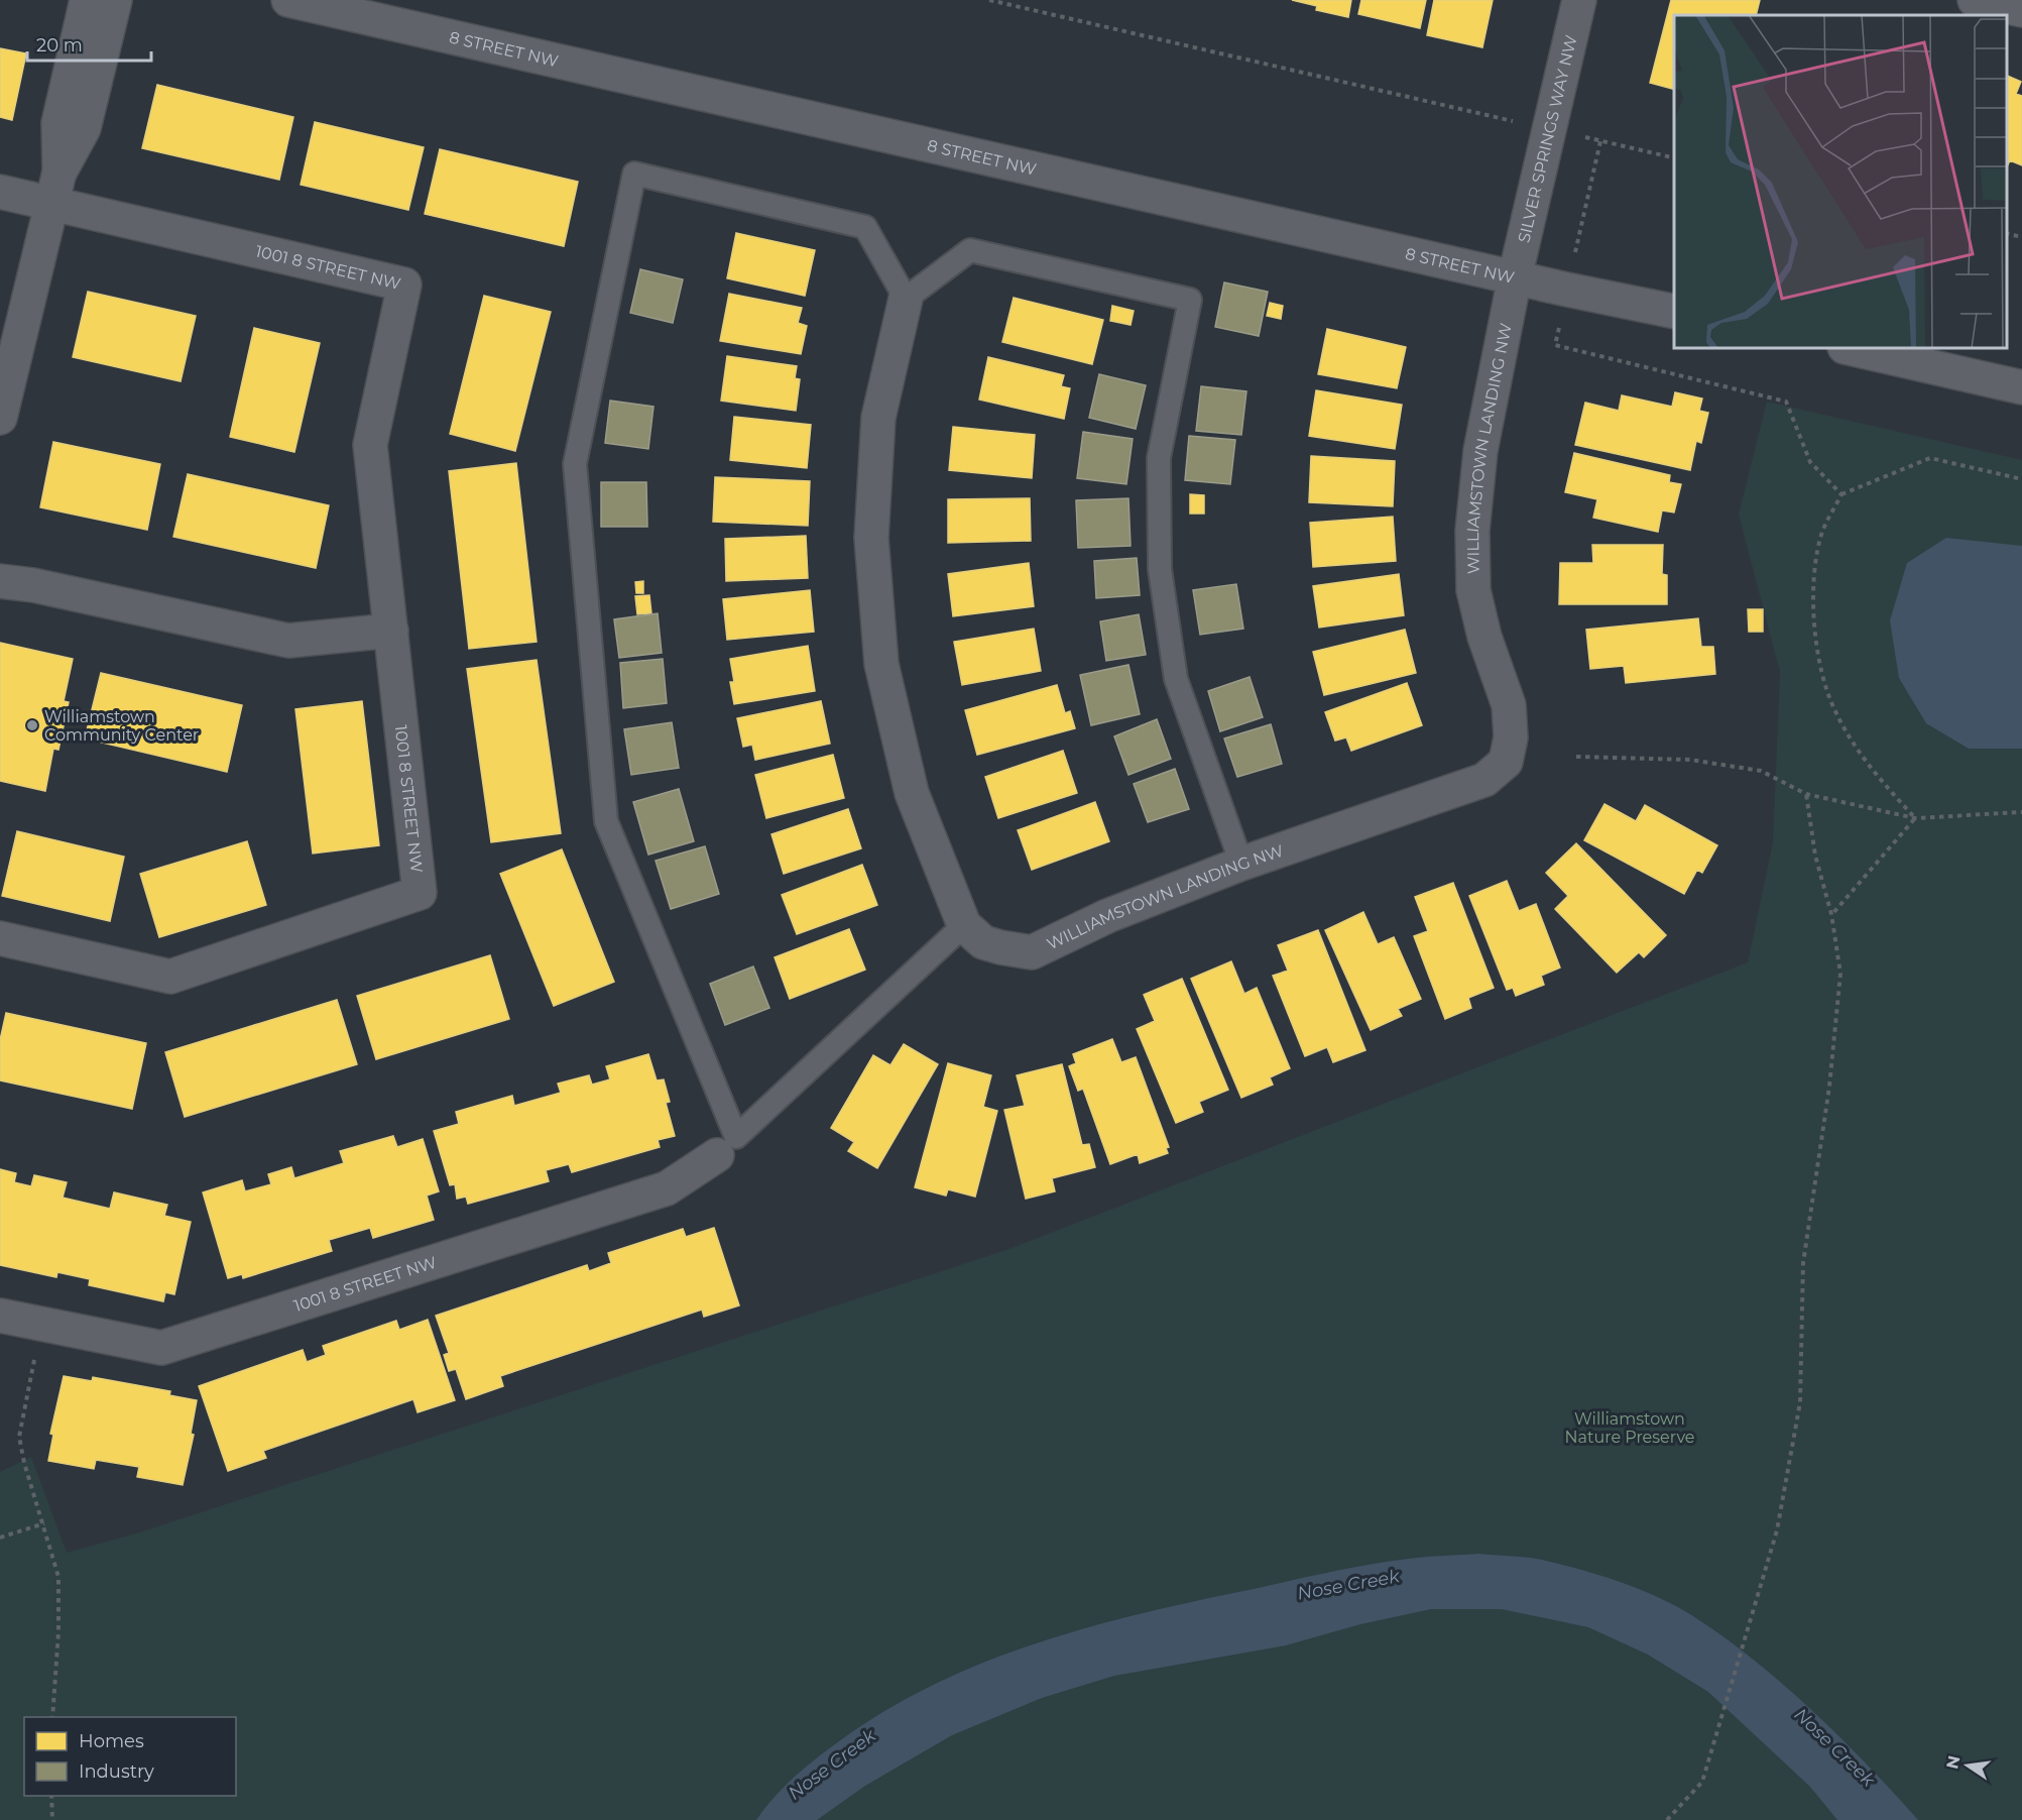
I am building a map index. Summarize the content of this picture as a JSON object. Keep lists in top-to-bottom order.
{
  "streets": {
    "street": [
      "8 STREET NW",
      "SILVER SPRINGS WAY NW",
      "1001 8 STREET NW",
      "WILLIAMSTOWN LANDING NW"
    ]
  },
  "crossings": [
    ["8 STREET NW", "SILVER SPRINGS WAY NW"],
    ["8 STREET NW", "WILLIAMSTOWN LANDING NW"],
    ["SILVER SPRINGS WAY NW", "WILLIAMSTOWN LANDING NW"]
  ],
  "water": ["Nose Creek"],
  "parks": ["Williamstown Nature Preserve"],
  "places": ["Williamstown Community Center"],
  "legend": ["Homes", "Industry"],
  "scale_bar": "20 m",
  "north": "left"
}
